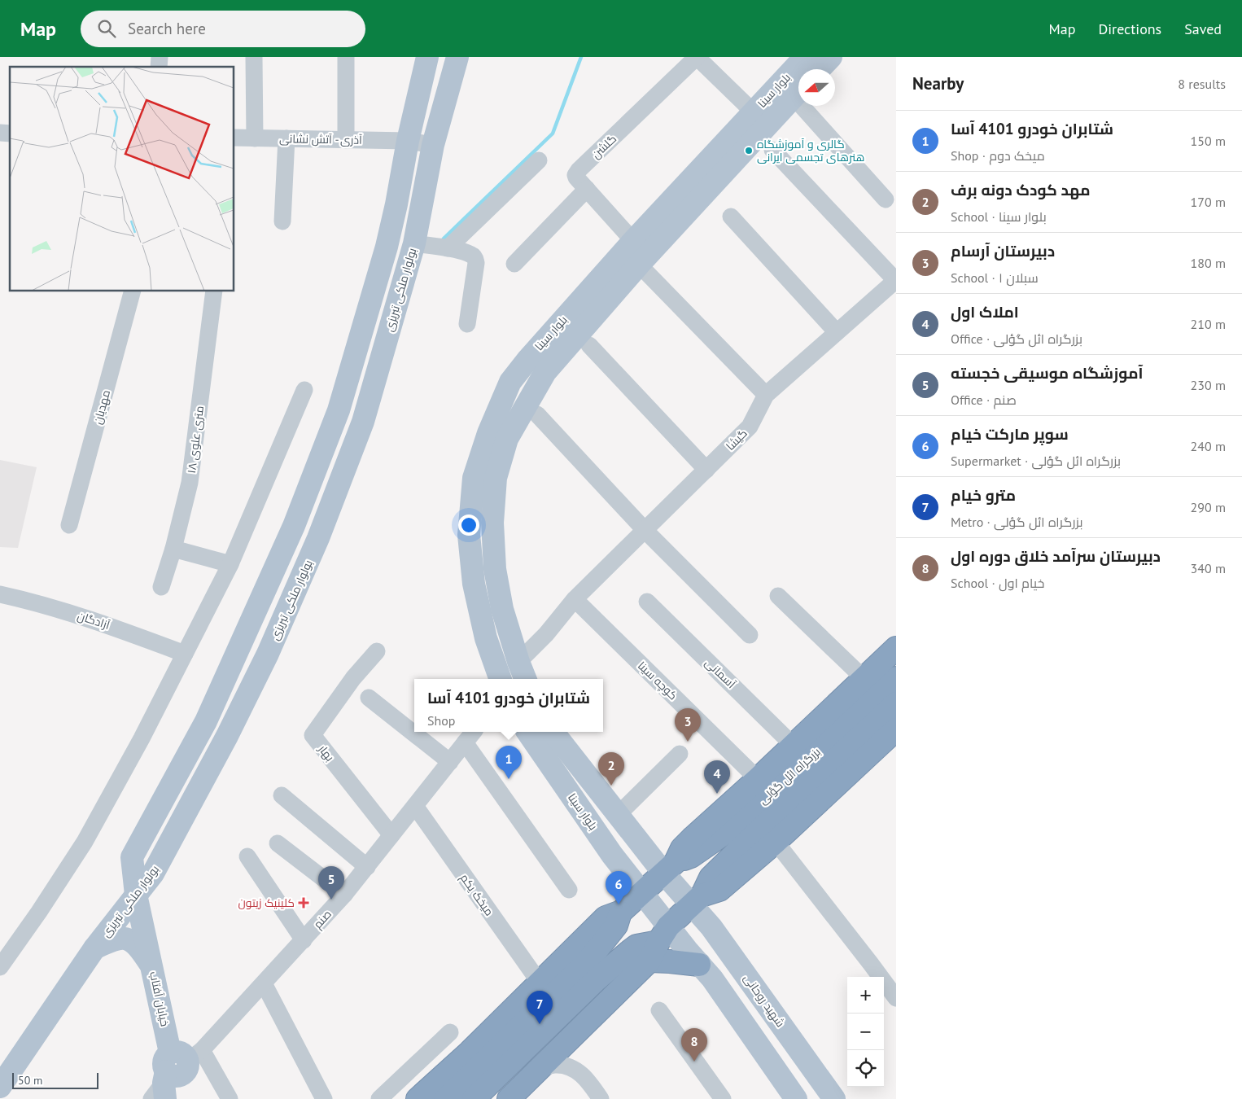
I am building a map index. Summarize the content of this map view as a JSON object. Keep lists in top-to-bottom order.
{
  "streets": {
    "highway": ["بزرگراه ائل گؤلی"],
    "main road": [
      "بلوار سینا",
      "بولوار ملکی تبریزی",
      "خیابان آفتاب",
      "شهید روحانی"
    ],
    "street": [
      "آذرى - آتش نشانى",
      "گلشن",
      "مهدیان",
      "۱۸ متری علوی",
      "گیشا",
      "آزادگان",
      "آسمانی",
      "کوچه سینا",
      "بهار",
      "میخک یکم",
      "صنم"
    ]
  },
  "crossings": [
    ["بلوار سینا", "گلشن"],
    ["بلوار سینا", "گیشا"],
    ["آذرى - آتش نشانى", "بولوار ملکی تبریزی"],
    ["گیشا", "کوچه سینا"],
    ["بهار", "صنم"],
    ["بزرگراه ائل گؤلی", "شهید روحانی"],
    ["میخک یکم", "صنم"],
    ["صنم", "خیابان آفتاب"]
  ],
  "places": {
    "other": ["گالری و آموزشگاه هنرهای تجسمی ایرانی"],
    "health": ["کلینیک زیتون"]
  },
  "scale_bar": "50 m",
  "north": "left",
  "page": {
    "header": "Map",
    "search": "Search here",
    "nav": ["Map", "Directions", "Saved"],
    "heading": ["Nearby", "8 results"],
    "list": [
      {
        "mark": "1",
        "name": "شتابران خودرو 4101 آسا",
        "note": "Shop · میخک دوم",
        "value": "150 m"
      },
      {
        "mark": "2",
        "name": "مهد کودک دونه برف",
        "note": "School · بلوار سینا",
        "value": "170 m"
      },
      {
        "mark": "3",
        "name": "دبیرستان آرسام",
        "note": "School · سبلان ۱",
        "value": "180 m"
      },
      {
        "mark": "4",
        "name": "املاک اول",
        "note": "Office · بزرگراه ائل گؤلی",
        "value": "210 m"
      },
      {
        "mark": "5",
        "name": "آموزشگاه موسیقی خجسته",
        "note": "Office · صنم",
        "value": "230 m"
      },
      {
        "mark": "6",
        "name": "سوپر مارکت خیام",
        "note": "Supermarket · بزرگراه ائل گؤلی",
        "value": "240 m"
      },
      {
        "mark": "7",
        "name": "مترو خیام",
        "note": "Metro · بزرگراه ائل گؤلی",
        "value": "290 m"
      },
      {
        "mark": "8",
        "name": "دبیرستان سرآمد خلاق دوره اول",
        "note": "School · خیام اول",
        "value": "340 m"
      }
    ],
    "popup": ["شتابران خودرو 4101 آسا", "Shop"],
    "pins": [
      "3",
      "1",
      "2",
      "4",
      "5",
      "6",
      "7",
      "8"
    ],
    "map_buttons": ["+", "−"],
    "scale": "50 m"
  }
}
